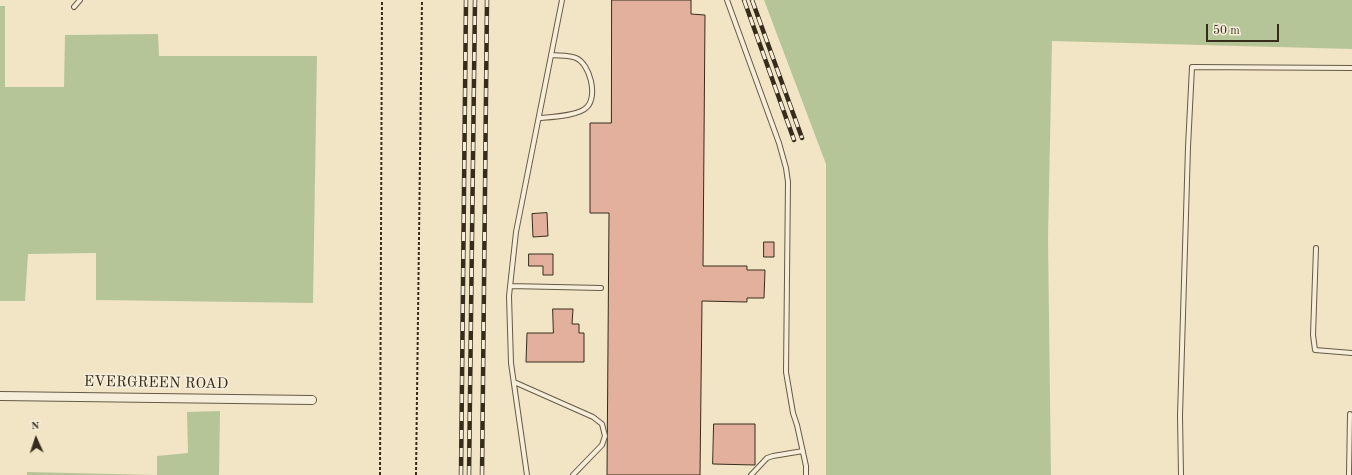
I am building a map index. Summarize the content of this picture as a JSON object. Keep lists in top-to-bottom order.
{
  "streets": {
    "street": ["EVERGREEN ROAD"]
  },
  "scale_bar": "50 m",
  "north": "top"
}
